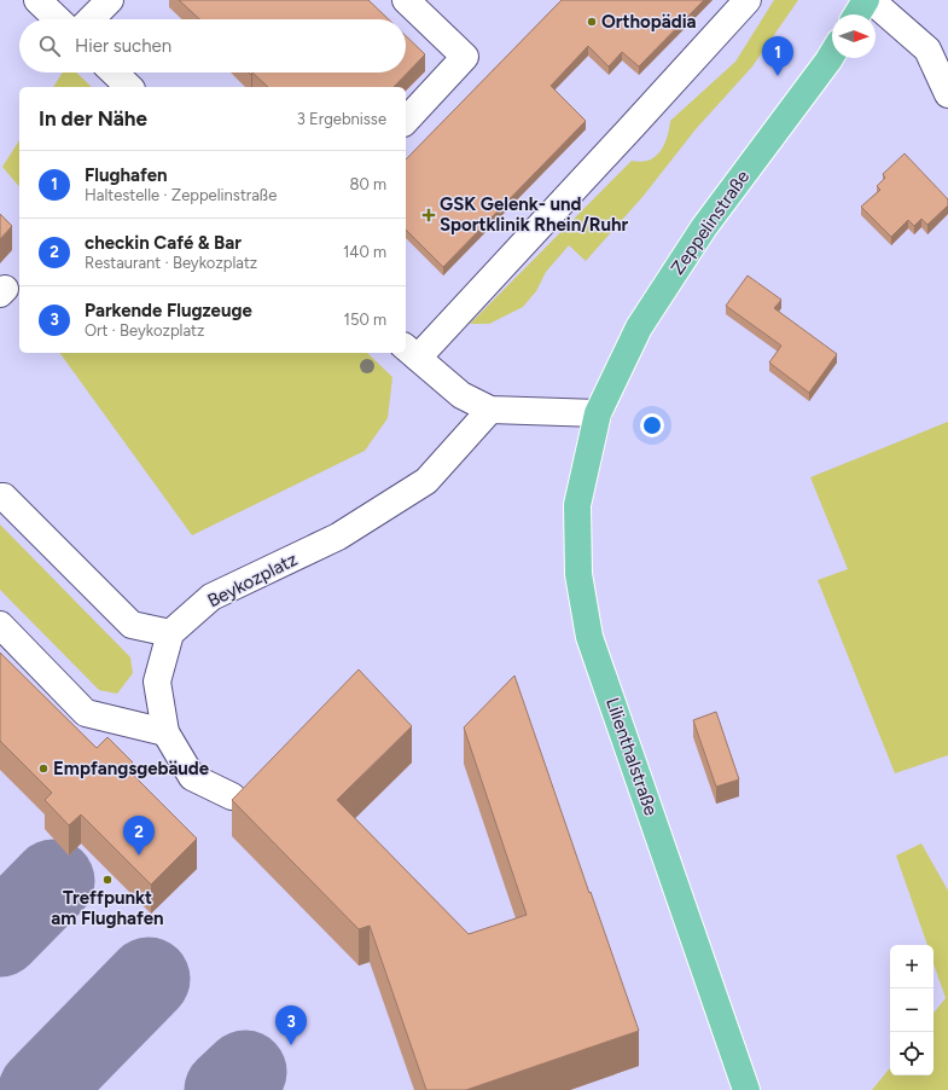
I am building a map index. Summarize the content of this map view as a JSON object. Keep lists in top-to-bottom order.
{
  "streets": {
    "main road": ["Zeppelinstraße", "Lilienthalstraße"],
    "street": ["Beykozplatz"]
  },
  "crossings": [
    ["Zeppelinstraße", "Lilienthalstraße"]
  ],
  "places": {
    "other": ["Orthopädia", "Empfangsgebäude", "Treffpunkt am Flughafen"],
    "health": ["GSK Gelenk- und Sportklinik Rhein/Ruhr"]
  },
  "north": "right",
  "page": {
    "search": "Hier suchen",
    "pins": ["1", "2", "3"],
    "heading": ["In der Nähe", "3 Ergebnisse"],
    "list": [
      {
        "mark": "1",
        "name": "Flughafen",
        "note": "Haltestelle · Zeppelinstraße",
        "value": "80 m"
      },
      {
        "mark": "2",
        "name": "checkin Café & Bar",
        "note": "Restaurant · Beykozplatz",
        "value": "140 m"
      },
      {
        "mark": "3",
        "name": "Parkende Flugzeuge",
        "note": "Ort · Beykozplatz",
        "value": "150 m"
      }
    ],
    "map_buttons": ["+", "−"]
  }
}
